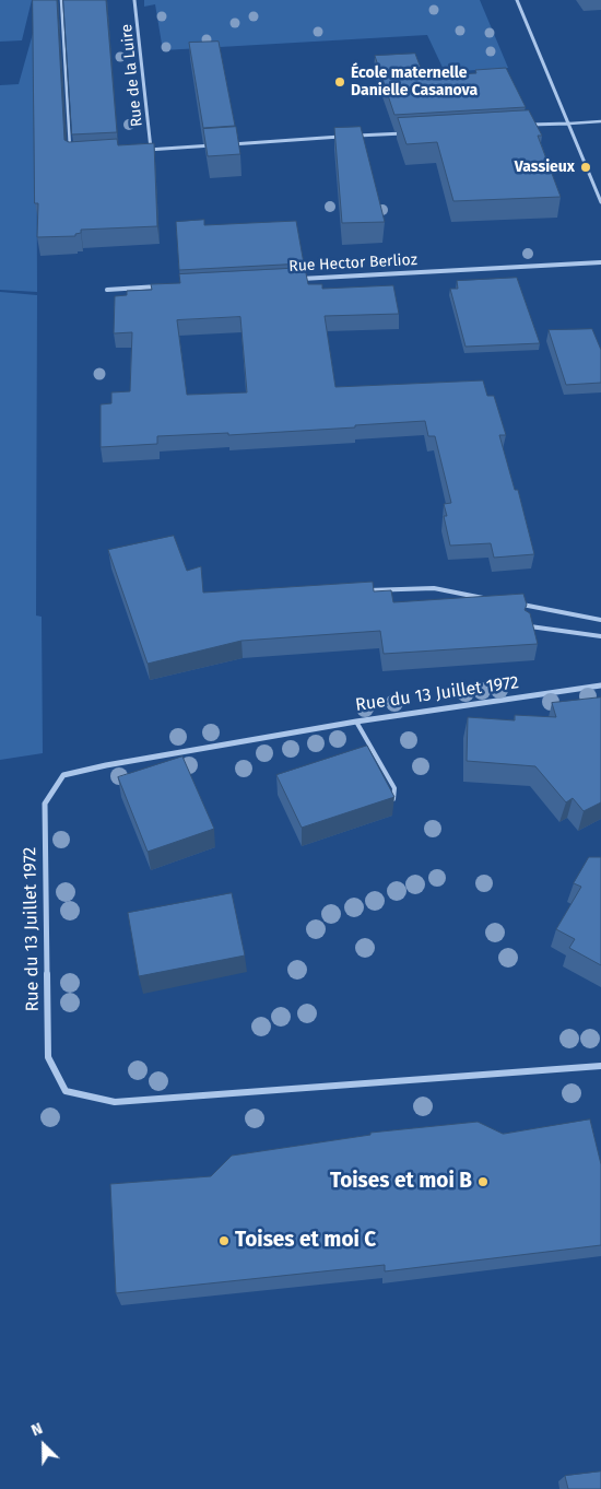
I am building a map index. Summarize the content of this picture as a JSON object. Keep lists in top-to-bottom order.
{
  "streets": {
    "street": ["Rue de la Luire", "Rue Hector Berlioz", "Rue du 13 Juillet 1972"]
  },
  "places": [
    "École maternelle Danielle Casanova",
    "Vassieux",
    "Toises et moi B",
    "Toises et moi C"
  ],
  "north": "top left"
}
